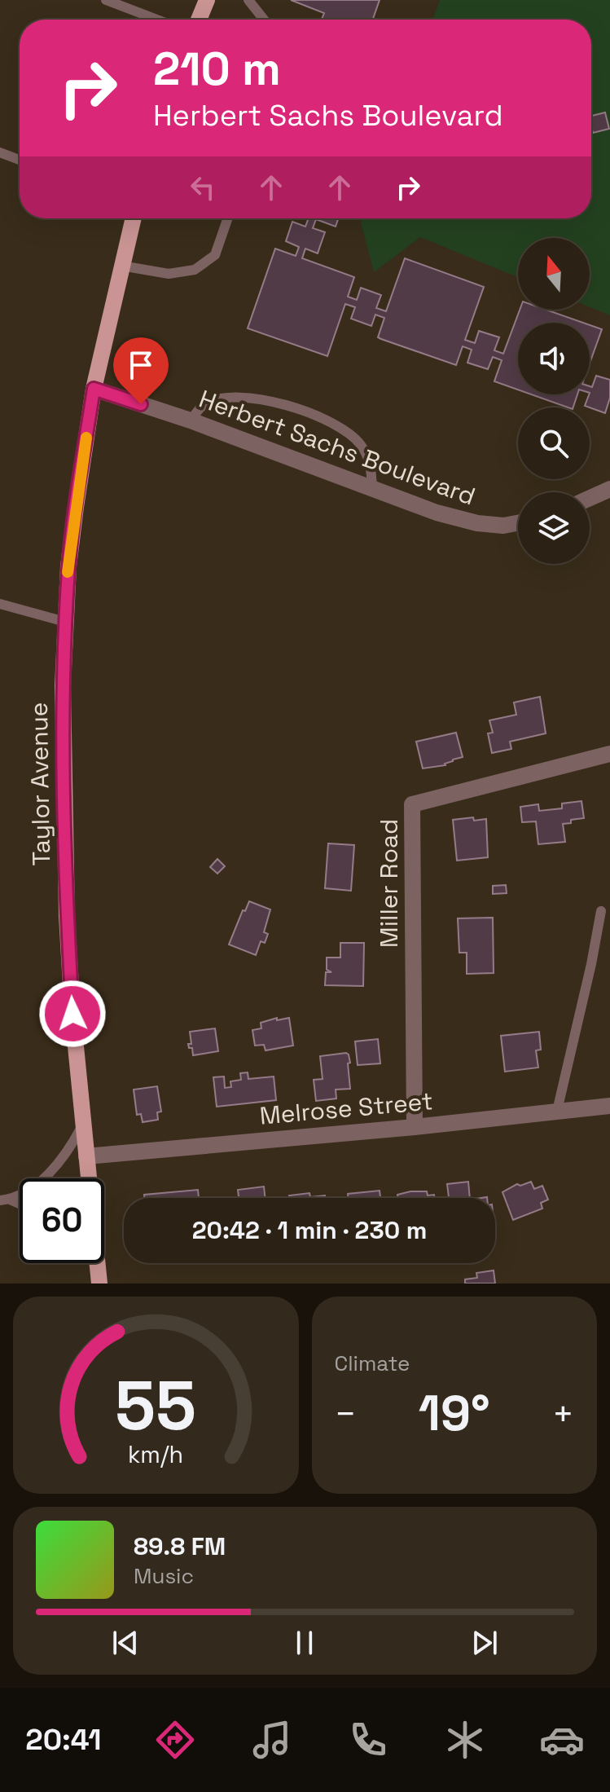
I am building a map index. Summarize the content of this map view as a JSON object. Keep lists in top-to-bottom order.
{
  "streets": {
    "main road": ["Taylor Avenue"],
    "street": ["Herbert Sachs Boulevard", "Miller Road", "Melrose Street"]
  },
  "crossings": [
    ["Herbert Sachs Boulevard", "Taylor Avenue"],
    ["Taylor Avenue", "Melrose Street"],
    ["Miller Road", "Melrose Street"]
  ],
  "north": "top",
  "page": {
    "turn": ["210 m", "Herbert Sachs Boulevard"],
    "limit": "60",
    "trip": "20:42 · 1 min · 230 m",
    "tile": "Climate",
    "heat": ["−", "19°", "+"],
    "song": ["89.8 FM", "Music"],
    "tabs": "20:41",
    "gauge": ["55", "km/h"]
  }
}
